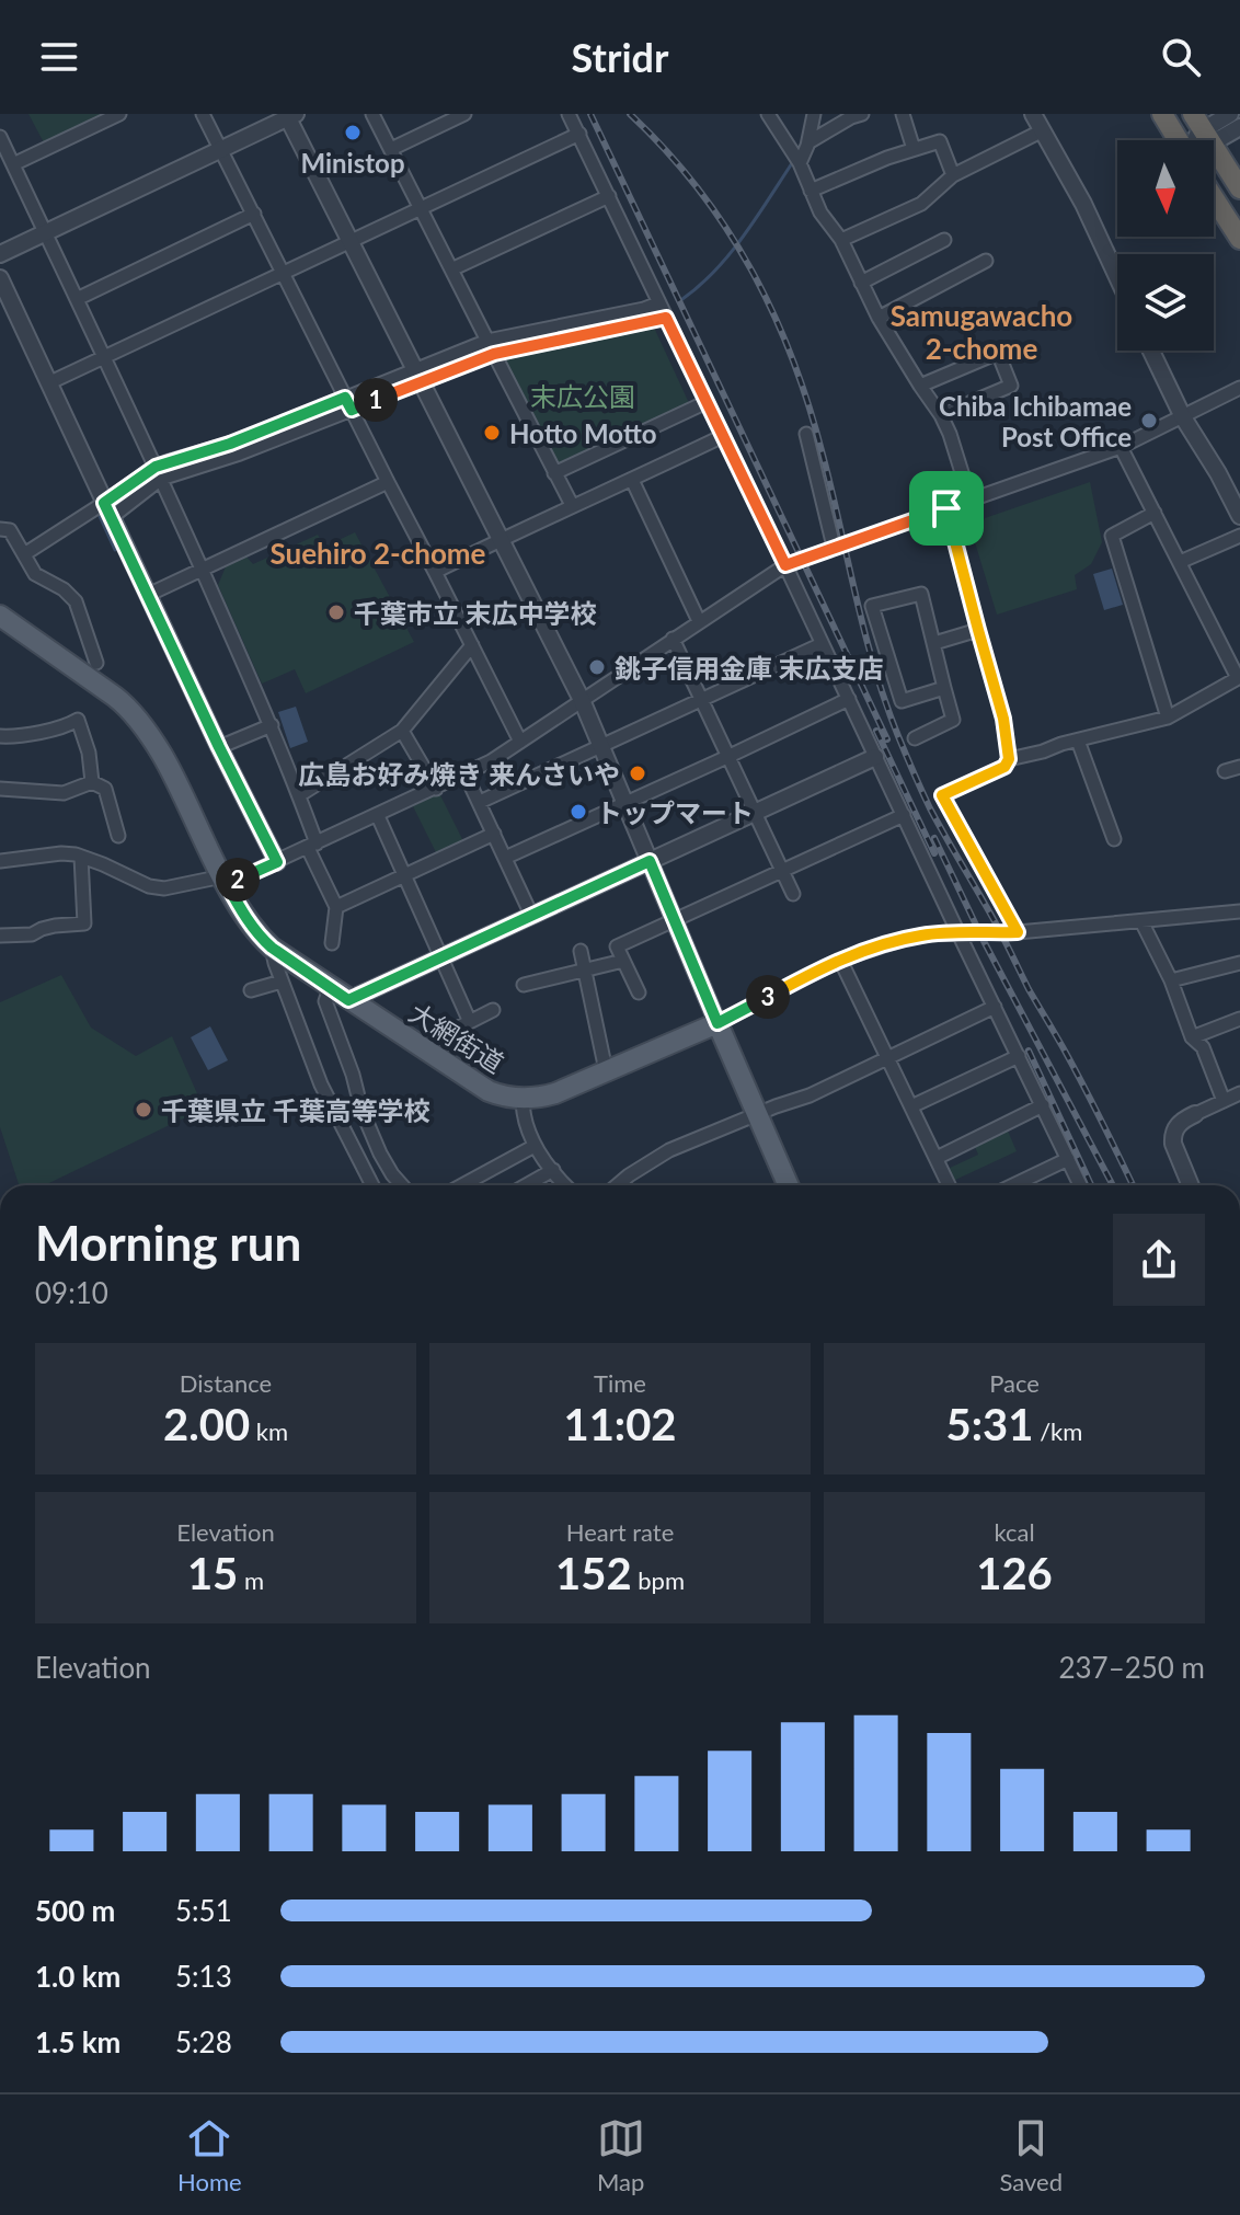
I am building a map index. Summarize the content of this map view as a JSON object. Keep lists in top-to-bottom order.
{
  "streets": {
    "main road": ["大網街道"]
  },
  "districts": ["Samugawacho 2-chome", "Suehiro 2-chome"],
  "parks": ["末広公園"],
  "places": [
    "Ministop",
    "Chiba Ichibamae Post Office",
    "Hotto Motto",
    "千葉市立 末広中学校",
    "銚子信用金庫 末広支店",
    "広島お好み焼き 来んさいや",
    "トップマート",
    "千葉県立 千葉高等学校"
  ],
  "north": "bottom",
  "page": {
    "header": "Stridr",
    "pins": ["1", "2", "3"],
    "heading": ["Morning run", "09:10"],
    "stats": [
      ["Distance", "2.00 km"],
      ["Time", "11:02"],
      ["Pace", "5:31 /km"],
      ["Elevation", "15 m"],
      ["Heart rate", "152 bpm"],
      ["kcal", "126"]
    ],
    "chart": ["Elevation", "237–250 m"],
    "list": [
      {
        "name": "500 m",
        "note": "5:51"
      },
      {
        "name": "1.0 km",
        "note": "5:13"
      },
      {
        "name": "1.5 km",
        "note": "5:28"
      }
    ],
    "tabs": ["Home", "Map", "Saved"]
  }
}
